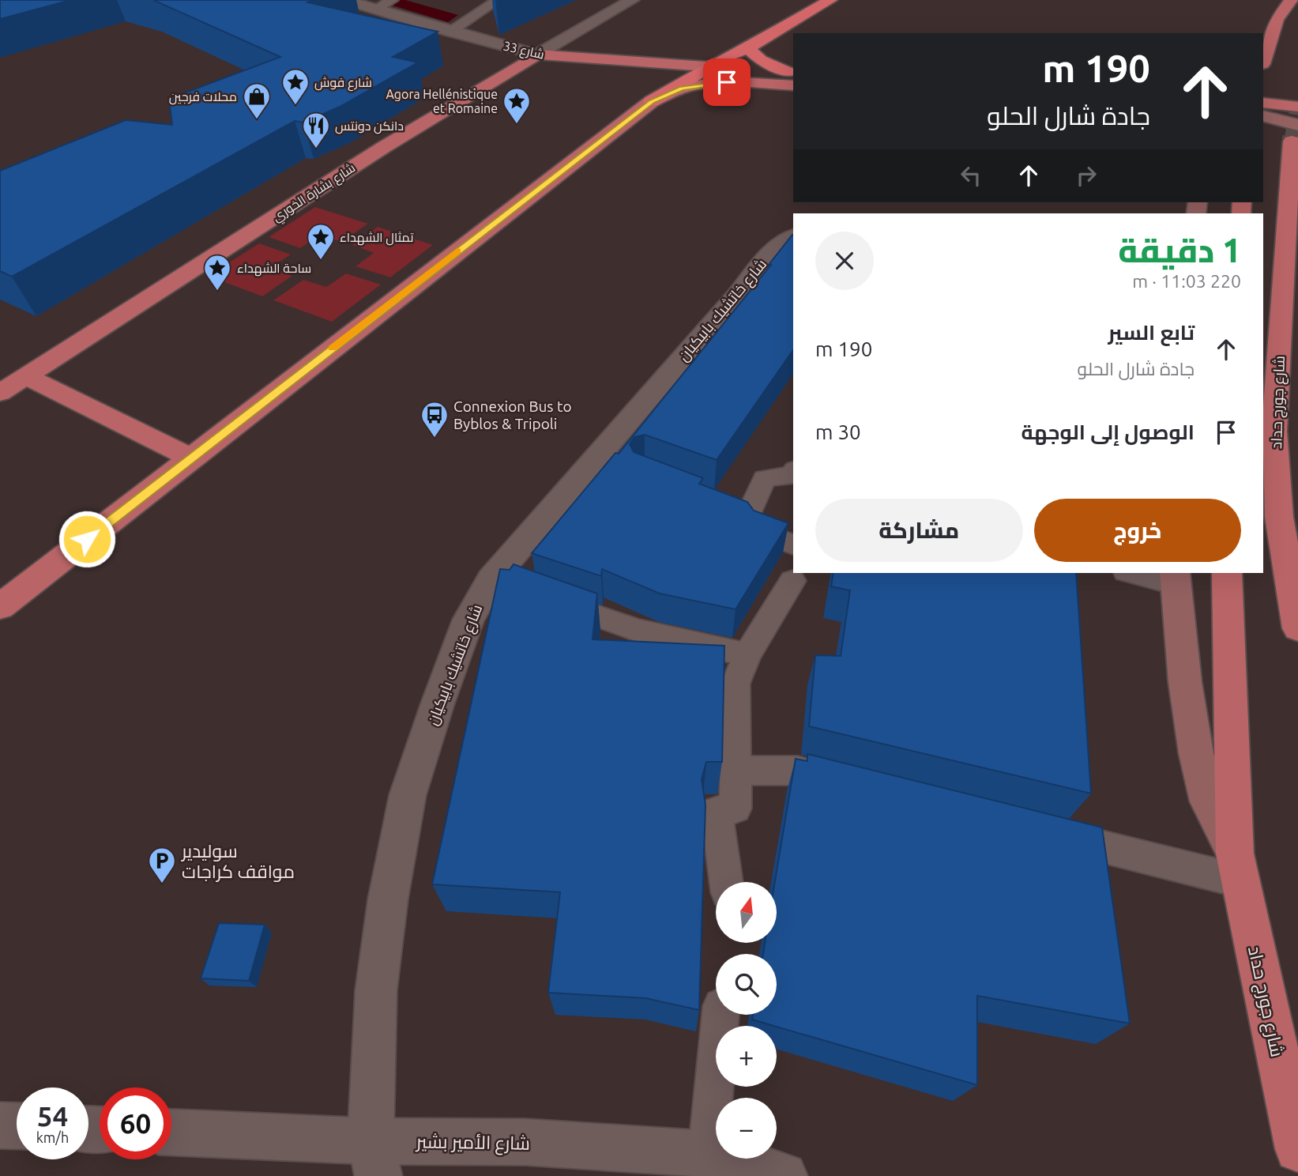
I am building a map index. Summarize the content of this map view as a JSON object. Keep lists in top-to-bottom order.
{
  "streets": {
    "main road": ["شارع 33", "شارع بشارة الخوري", "شارع جورج حداد"],
    "street": ["شارع خاتشيك بابيكيان", "شارع الأمير بشير"]
  },
  "crossings": [
    ["شارع 33", "شارع بشارة الخوري"],
    ["شارع خاتشيك بابيكيان", "شارع الأمير بشير"]
  ],
  "places": {
    "place": [
      "شارع فوش",
      "Agora Hellénistique et Romaine",
      "تمثال الشهداء",
      "ساحة الشهداء"
    ],
    "shop": ["محلات فرجين"],
    "restaurant": ["دانكن دونتس"],
    "bus stop": ["Connexion Bus to Byblos & Tripoli"],
    "parking": ["سوليدير مواقف كراجات"]
  },
  "north": "top",
  "page": {
    "turn": ["190 m", "جادة شارل الحلو"],
    "heading": ["1 دقيقة", "220 m · 11:03"],
    "list": [
      {
        "name": "تابع السير",
        "note": "جادة شارل الحلو",
        "value": "190 m"
      },
      {
        "name": "الوصول إلى الوجهة",
        "value": "30 m"
      }
    ],
    "buttons": ["خروج", "مشاركة"],
    "map_buttons": ["+", "−"],
    "speed": "54 km/h",
    "limit": "60"
  }
}
